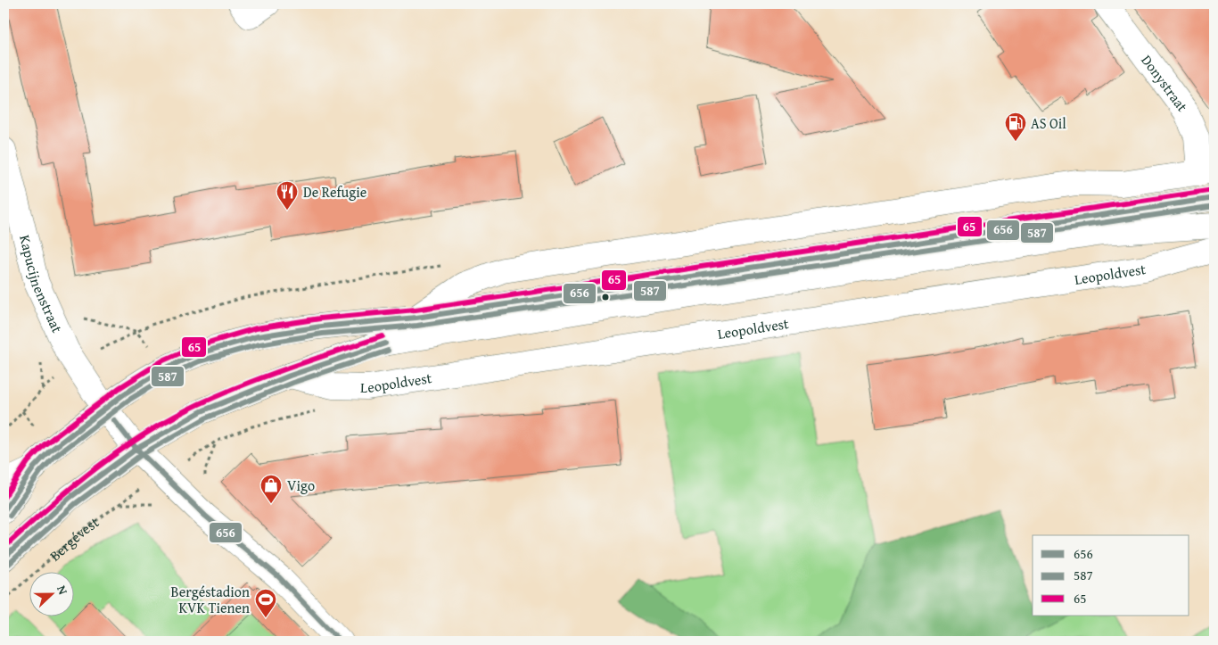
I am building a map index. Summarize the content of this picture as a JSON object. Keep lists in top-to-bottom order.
{
  "streets": {
    "street": ["Donystraat", "Leopoldvest", "Kapucijnenstraat"],
    "path": ["Bergévest"]
  },
  "places": {
    "fuel station": ["AS Oil"],
    "restaurant": ["De Refugie"],
    "shop": ["Vigo"],
    "sports": ["Bergéstadion KVK Tienen"]
  },
  "lines": ["transit line 65", "transit line 656", "transit line 587"],
  "legend": ["656", "587", "65"],
  "north": "right"
}
